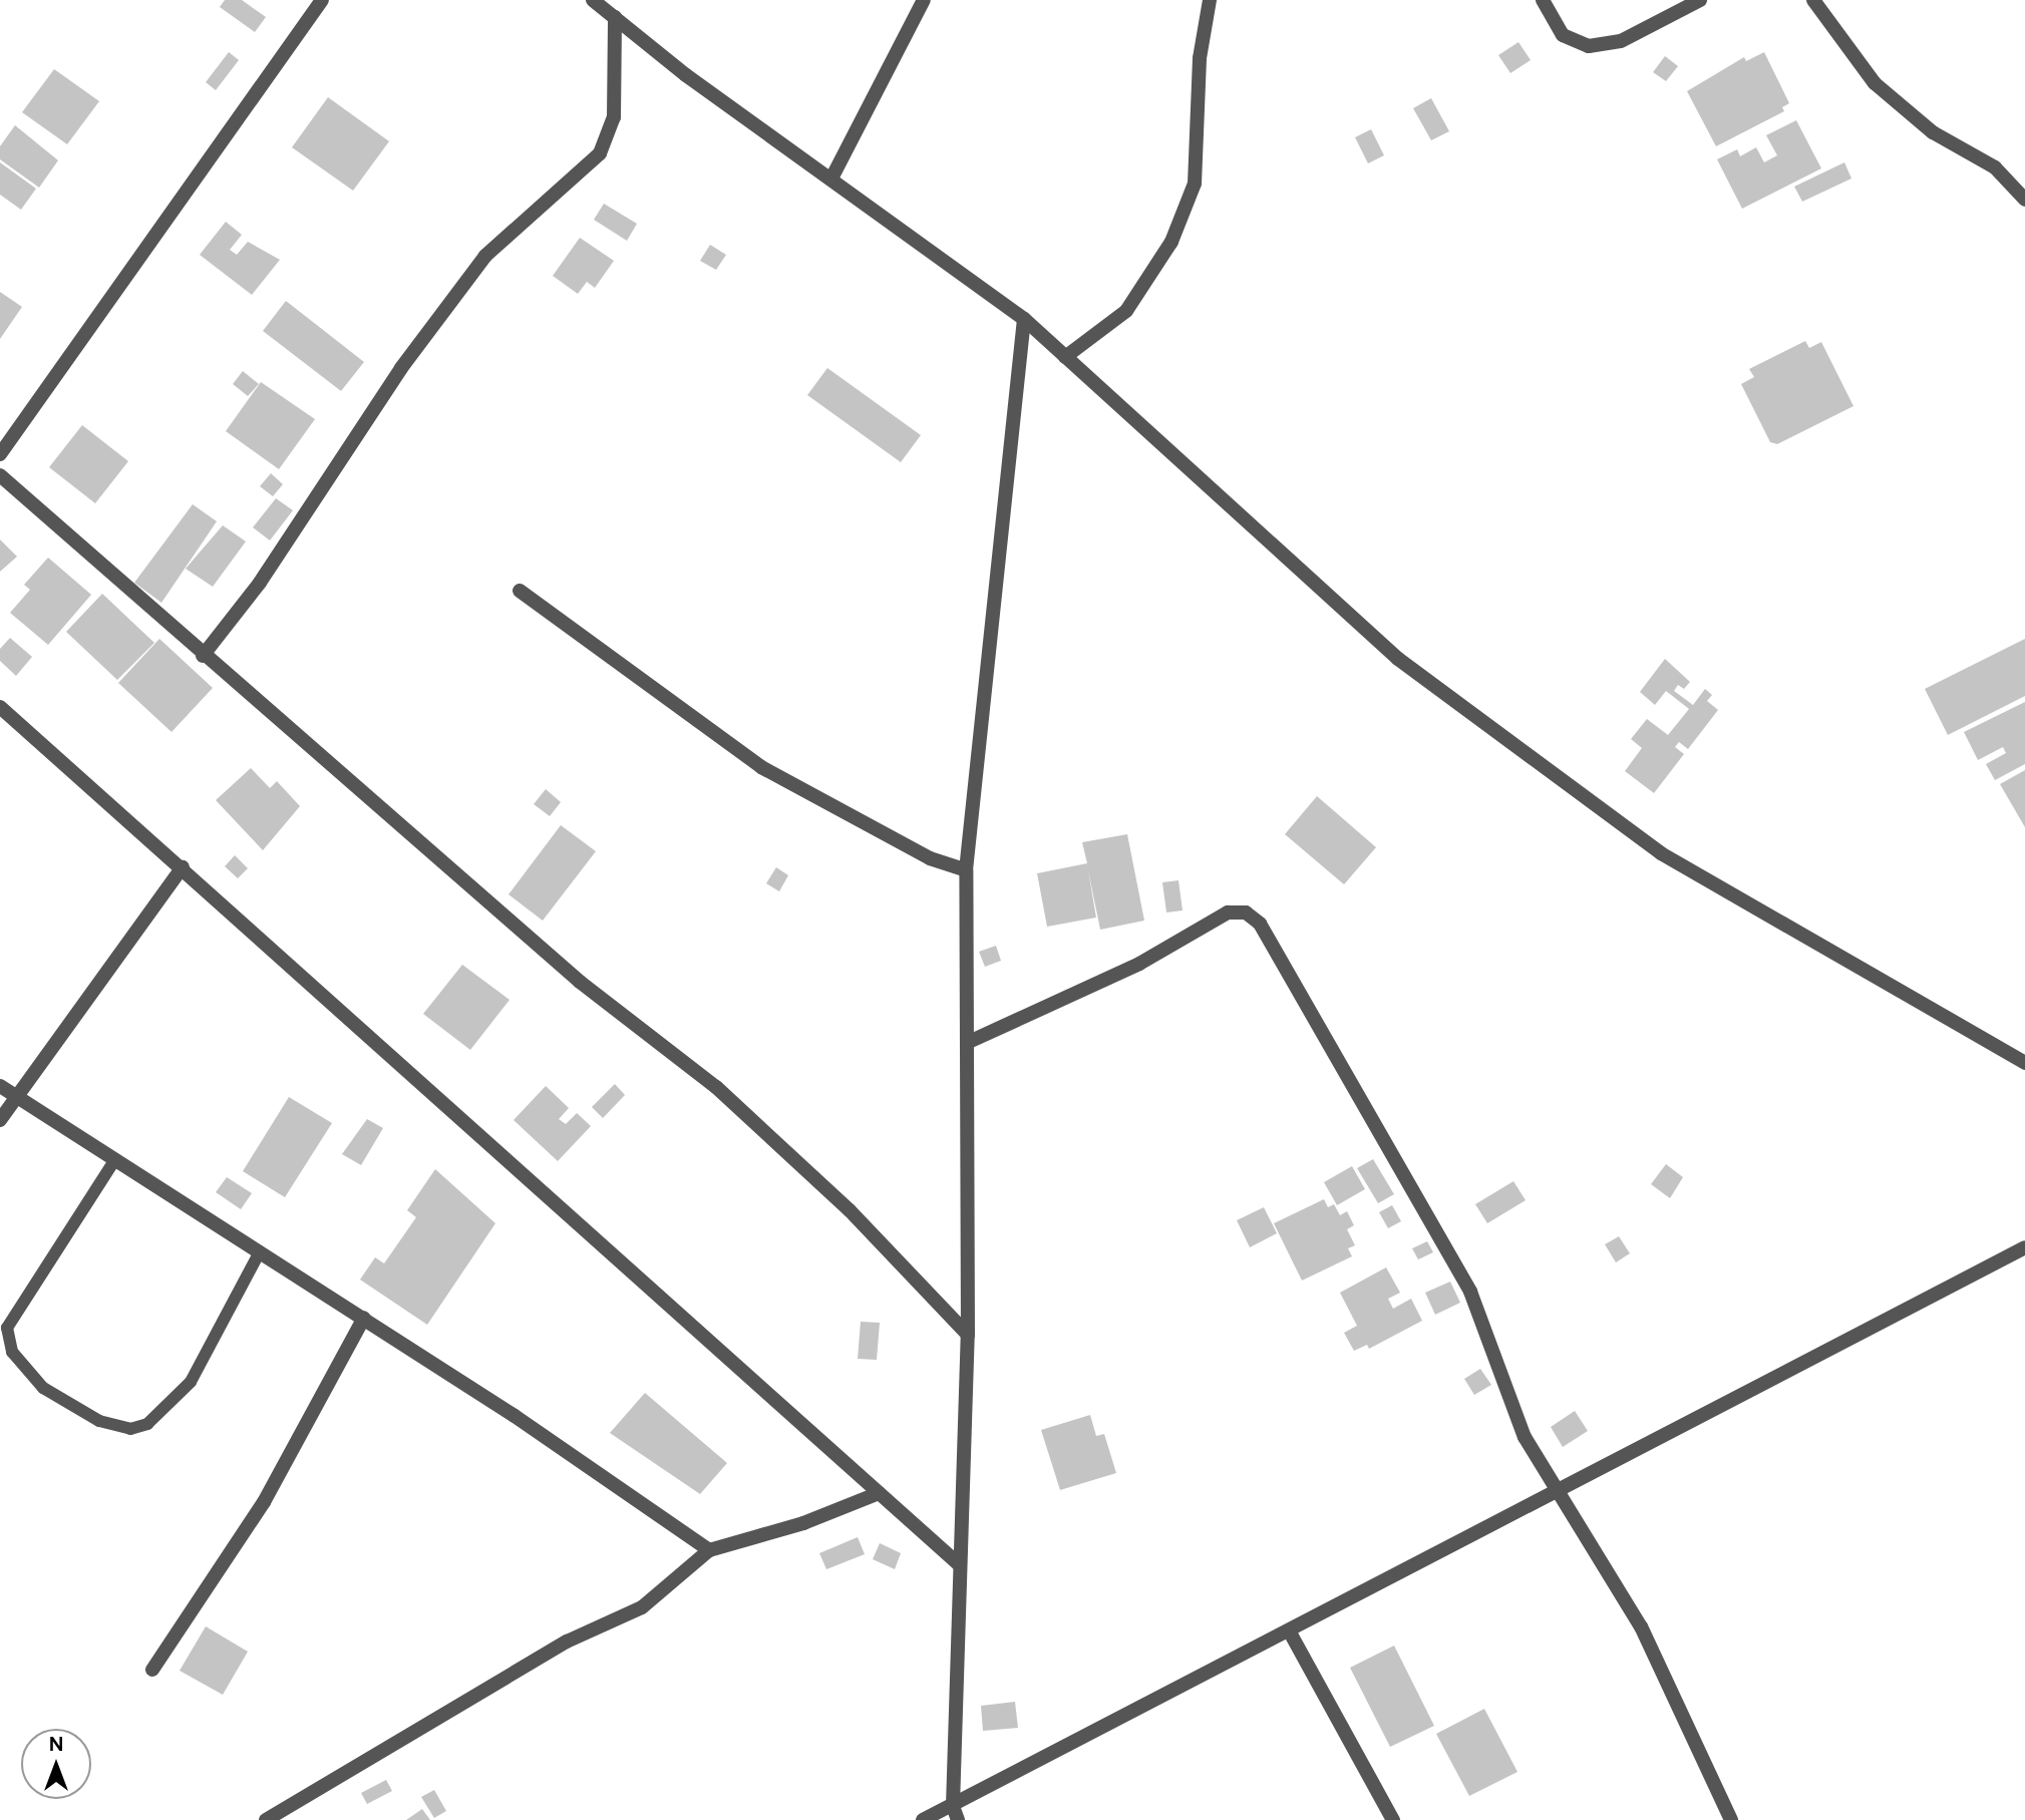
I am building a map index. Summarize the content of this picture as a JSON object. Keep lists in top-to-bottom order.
{
  "north": "top"
}
